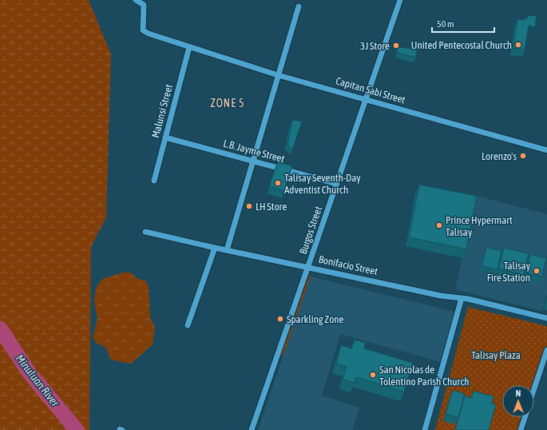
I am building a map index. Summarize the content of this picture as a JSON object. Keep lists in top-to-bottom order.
{
  "streets": {
    "street": [
      "Capitan Sabi Street",
      "Malunsi Street",
      "L.B. Jayme Street",
      "Burgos Street",
      "Bonifacio Street"
    ]
  },
  "crossings": [
    ["Capitan Sabi Street", "Malunsi Street"],
    ["Capitan Sabi Street", "Burgos Street"],
    ["Malunsi Street", "L.B. Jayme Street"],
    ["L.B. Jayme Street", "Burgos Street"],
    ["Burgos Street", "Bonifacio Street"]
  ],
  "districts": ["ZONE 5"],
  "water": ["Minuluan River"],
  "parks": ["Talisay Plaza"],
  "places": [
    "United Pentecostal Church",
    "3J Store",
    "Lorenzo's",
    "Talisay Seventh-Day Adventist Church",
    "LH Store",
    "Prince Hypermart Talisay",
    "Talisay Fire Station",
    "Sparkling Zone",
    "San Nicolas de Tolentino Parish Church"
  ],
  "scale_bar": "50 m",
  "north": "top"
}
